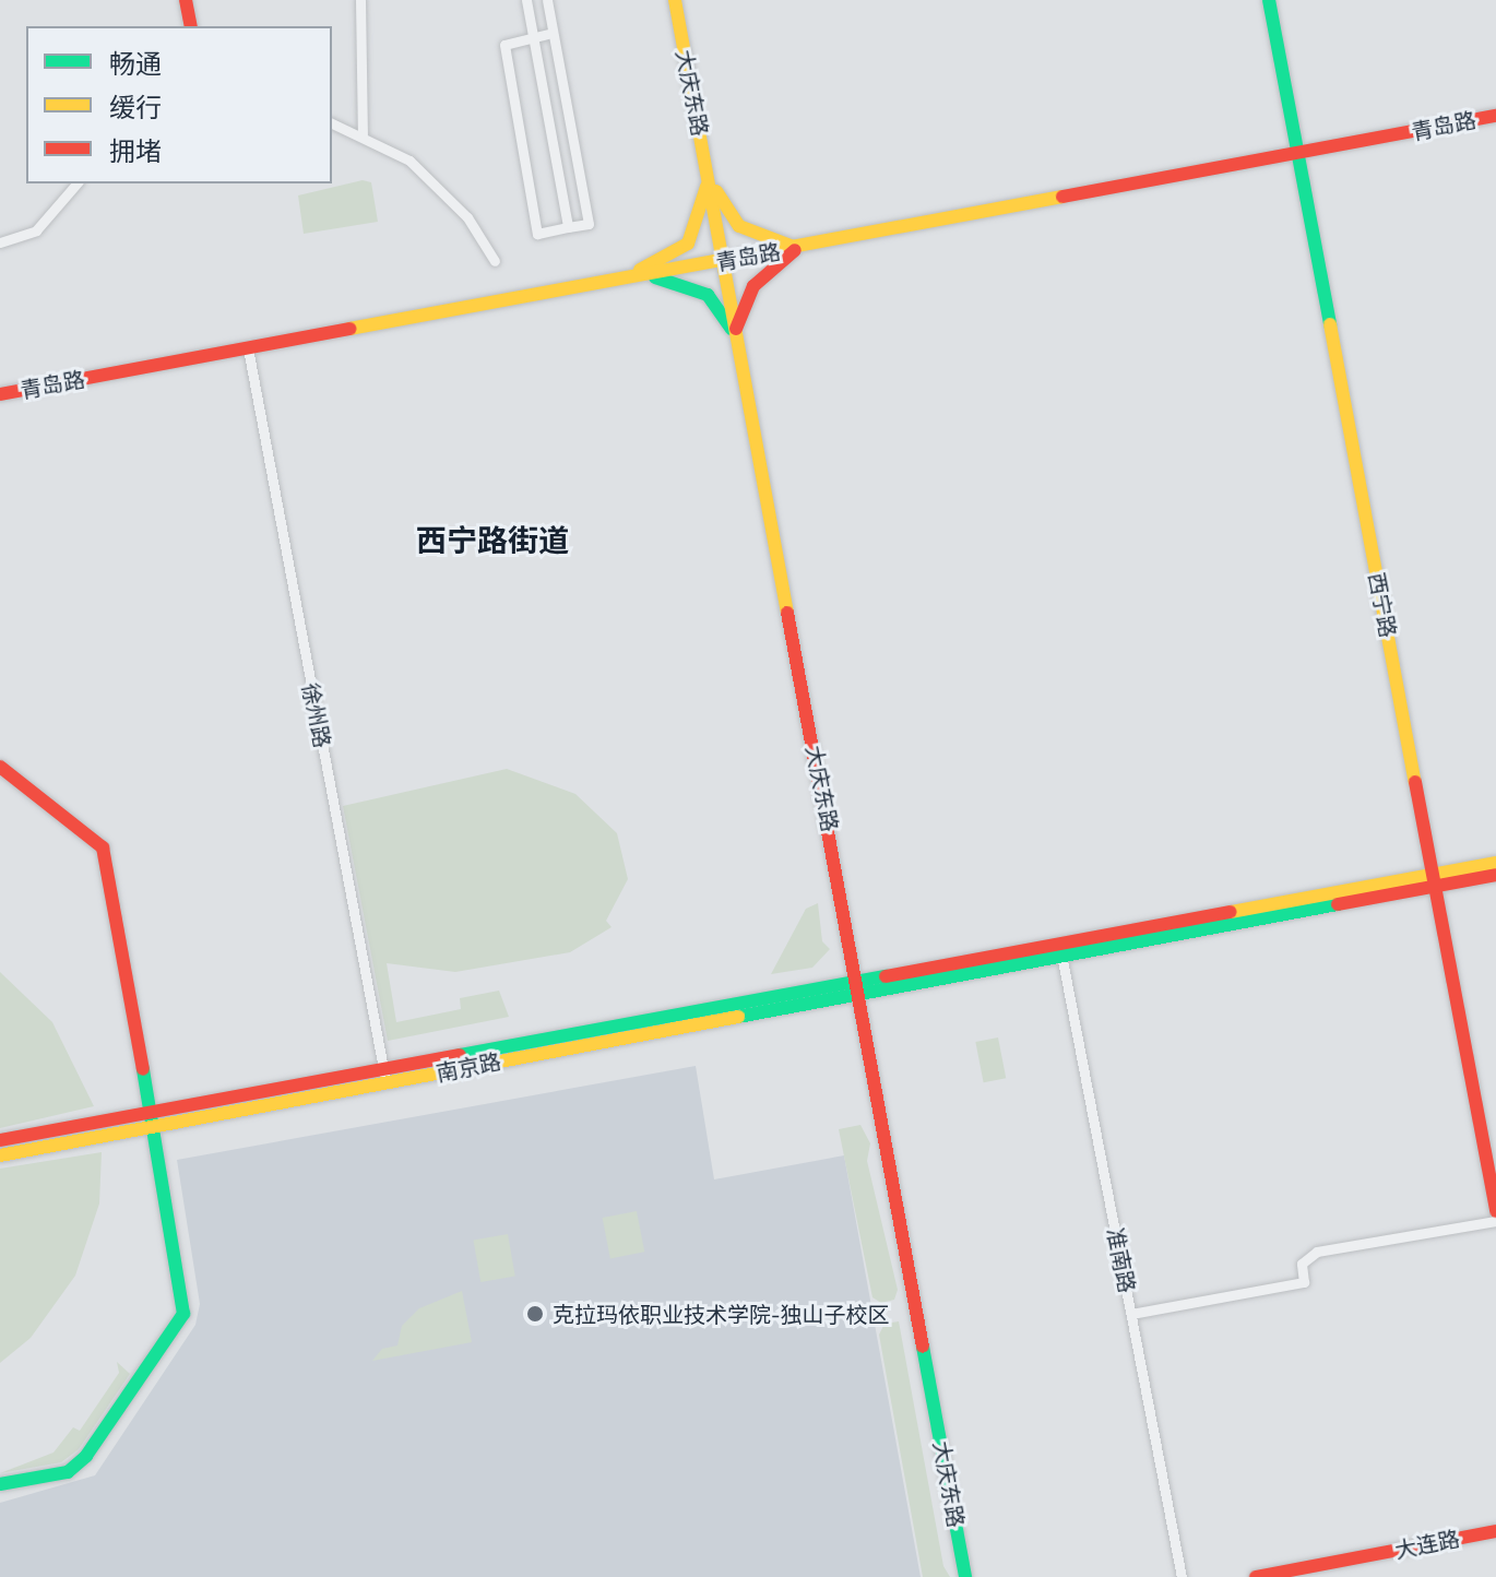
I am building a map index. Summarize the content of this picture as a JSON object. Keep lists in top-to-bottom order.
{
  "streets": {
    "street": [
      "大庆东路",
      "青岛路",
      "西宁路",
      "徐州路",
      "南京路",
      "准南路",
      "大连路"
    ]
  },
  "crossings": [
    ["大庆东路", "青岛路"],
    ["大庆东路", "南京路"],
    ["青岛路", "西宁路"],
    ["青岛路", "徐州路"],
    ["徐州路", "南京路"],
    ["南京路", "准南路"]
  ],
  "districts": ["西宁路街道"],
  "places": ["克拉玛依职业技术学院-独山子校区"],
  "legend": ["畅通", "缓行", "拥堵"]
}
